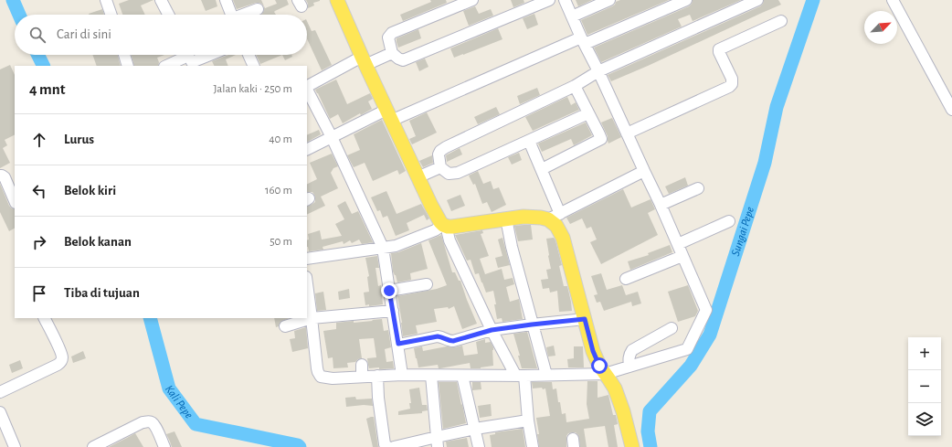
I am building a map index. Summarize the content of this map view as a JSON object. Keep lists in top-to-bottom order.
{
  "water": ["Sungai Pepe", "Kali Pepe"],
  "north": "top right",
  "page": {
    "search": "Cari di sini",
    "heading": ["4 mnt", "Jalan kaki · 250 m"],
    "list": [
      ["Lurus", "40 m"],
      ["Belok kiri", "160 m"],
      ["Belok kanan", "50 m"],
      "Tiba di tujuan"
    ],
    "map_buttons": ["+", "−"]
  }
}
